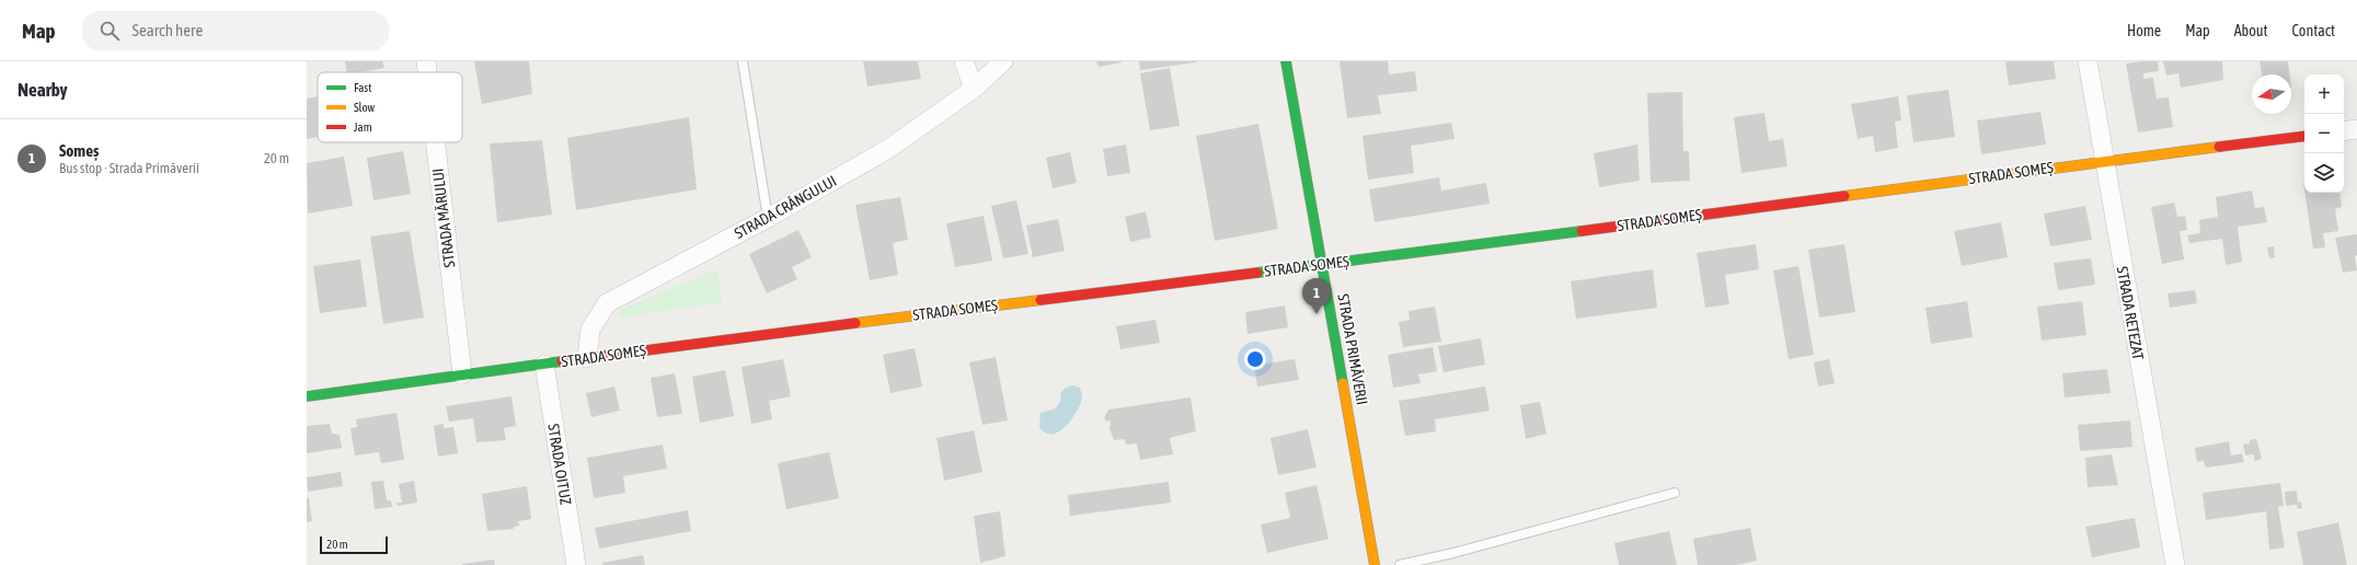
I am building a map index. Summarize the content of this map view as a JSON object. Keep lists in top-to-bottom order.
{
  "streets": {
    "street": [
      "STRADA SOMEȘ",
      "STRADA CRÂNGULUI",
      "STRADA MĂRULUI",
      "STRADA RETEZAT",
      "STRADA PRIMĂVERII",
      "STRADA OITUZ"
    ]
  },
  "crossings": [
    ["STRADA SOMEȘ", "STRADA CRÂNGULUI"],
    ["STRADA SOMEȘ", "STRADA MĂRULUI"],
    ["STRADA SOMEȘ", "STRADA RETEZAT"],
    ["STRADA SOMEȘ", "STRADA PRIMĂVERII"],
    ["STRADA SOMEȘ", "STRADA OITUZ"]
  ],
  "legend": ["Fast", "Slow", "Jam"],
  "scale_bar": "20 m",
  "north": "left",
  "page": {
    "header": "Map",
    "search": "Search here",
    "nav": [
      "Home",
      "Map",
      "About",
      "Contact"
    ],
    "heading": "Nearby",
    "map_buttons": ["+", "−"],
    "list": [
      {
        "mark": "1",
        "name": "Someș",
        "note": "Bus stop · Strada Primăverii",
        "value": "20 m"
      }
    ],
    "pins": "1",
    "scale": "20 m"
  }
}
